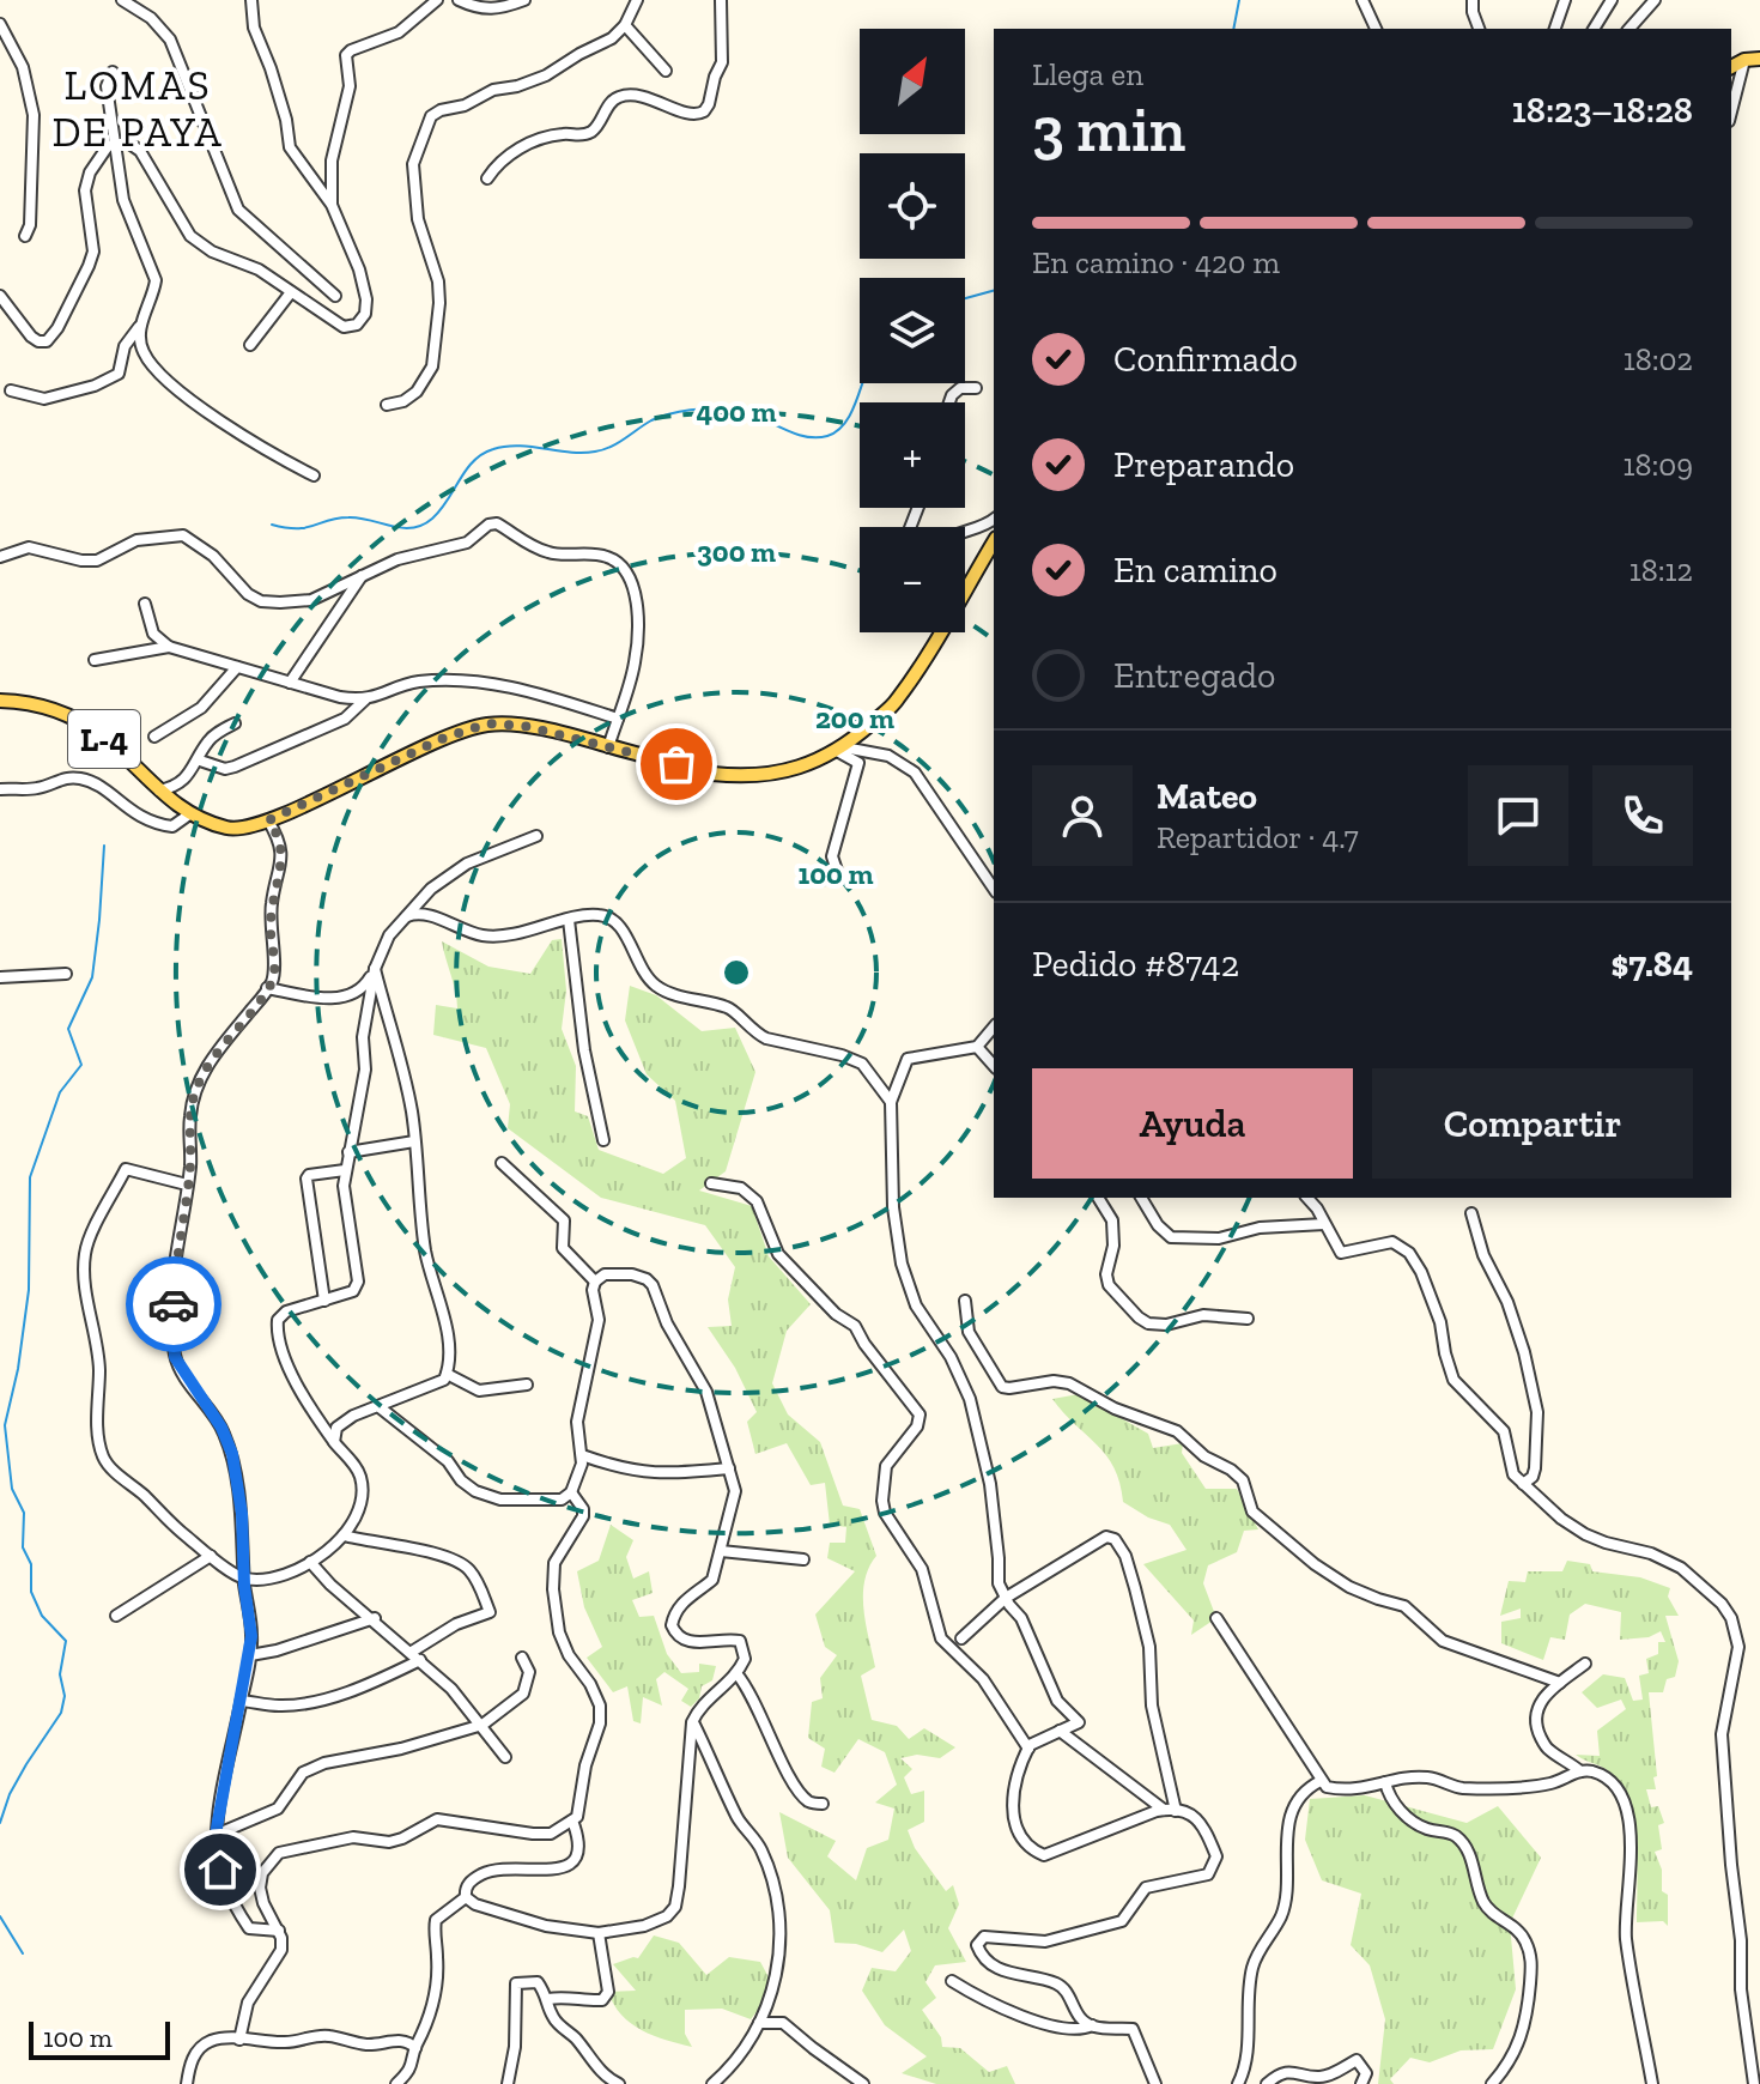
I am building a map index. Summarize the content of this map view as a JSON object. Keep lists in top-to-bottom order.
{
  "streets": {
    "main road": ["L-4"]
  },
  "districts": ["LOMAS DE PAYA"],
  "scale_bar": "100 m",
  "north": "top right",
  "page": {
    "map_buttons": ["+", "−"],
    "heading": ["3 min", "Llega en", "18:23–18:28"],
    "panel": [
      "Mateo",
      "Repartidor · 4.7",
      "Pedido #8742",
      "$7.84"
    ],
    "bar": "En camino · 420 m",
    "list": [
      ["Confirmado", "18:02"],
      ["Preparando", "18:09"],
      ["En camino", "18:12"],
      "Entregado"
    ],
    "buttons": ["Ayuda", "Compartir"],
    "scale": "100 m"
  },
  "rings": [
    "400 m",
    "300 m",
    "200 m",
    "100 m"
  ]
}
